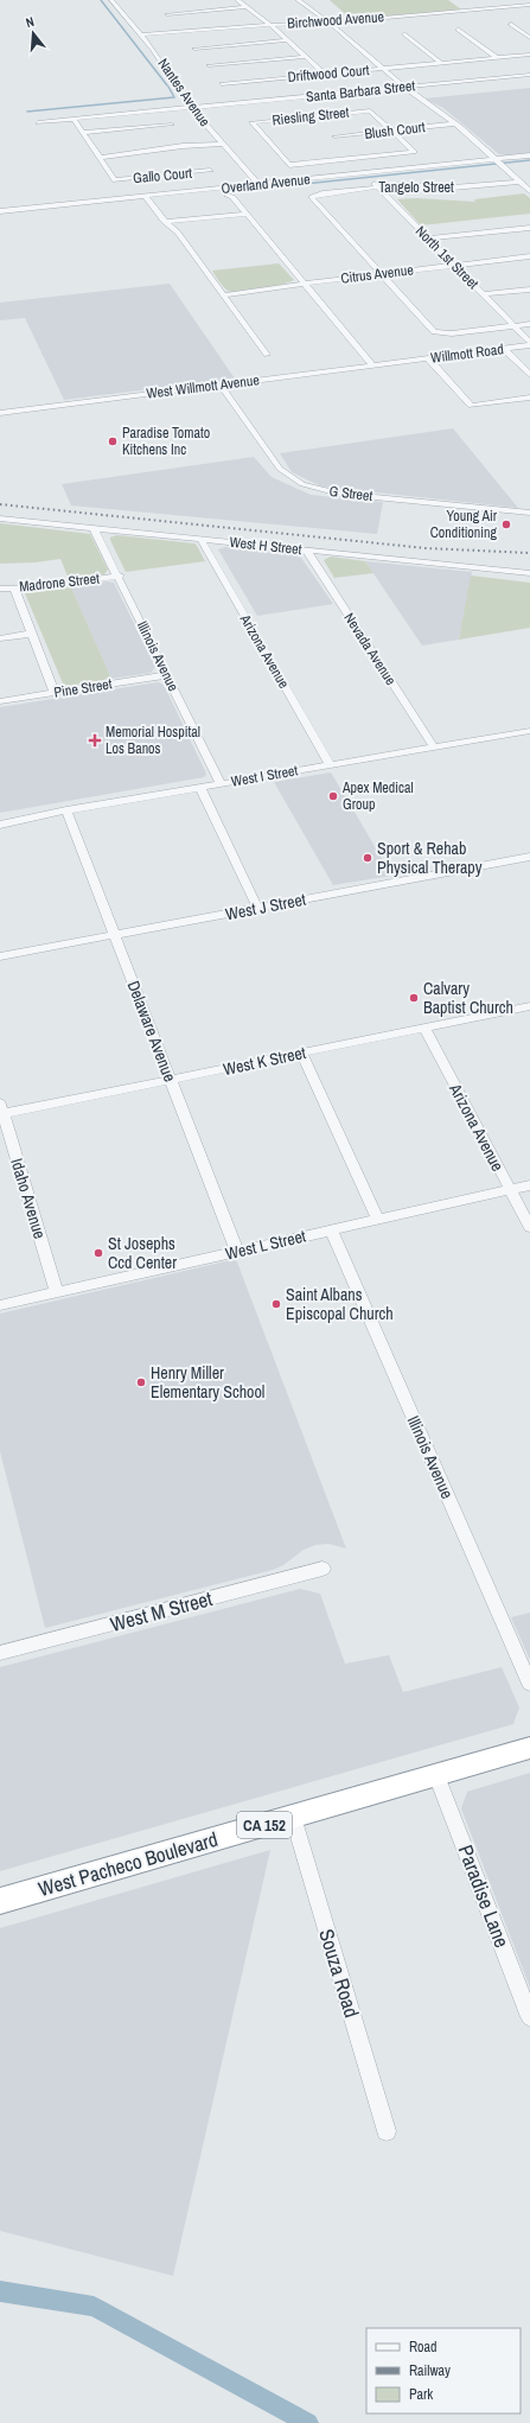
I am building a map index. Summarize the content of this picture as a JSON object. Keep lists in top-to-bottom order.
{
  "streets": {
    "highway": ["CA 152", "West Pacheco Boulevard"],
    "street": [
      "Birchwood Avenue",
      "Driftwood Court",
      "Santa Barbara Street",
      "Nantes Avenue",
      "Riesling Street",
      "Blush Court",
      "Gallo Court",
      "Overland Avenue",
      "Tangelo Street",
      "North 1st Street",
      "Citrus Avenue",
      "Willmott Road",
      "West Willmott Avenue",
      "G Street",
      "West H Street",
      "Madrone Street",
      "Nevada Avenue",
      "Arizona Avenue",
      "Illinois Avenue",
      "Pine Street",
      "West I Street",
      "West J Street",
      "Delaware Avenue",
      "West K Street",
      "Idaho Avenue",
      "West L Street",
      "West M Street",
      "Paradise Lane",
      "Souza Road"
    ]
  },
  "crossings": [
    ["Birchwood Avenue", "Nantes Avenue"],
    ["Santa Barbara Street", "Nantes Avenue"],
    ["Nantes Avenue", "Overland Avenue"],
    ["Riesling Street", "Blush Court"],
    ["Overland Avenue", "North 1st Street"],
    ["Tangelo Street", "North 1st Street"],
    ["Tangelo Street", "Citrus Avenue"],
    ["North 1st Street", "Citrus Avenue"],
    ["Willmott Road", "West Willmott Avenue"],
    ["West Willmott Avenue", "G Street"],
    ["West H Street", "Nevada Avenue"],
    ["West H Street", "Arizona Avenue"],
    ["West H Street", "Illinois Avenue"],
    ["Madrone Street", "Illinois Avenue"],
    ["Nevada Avenue", "West I Street"],
    ["Arizona Avenue", "West I Street"],
    ["Arizona Avenue", "West K Street"],
    ["Arizona Avenue", "West L Street"],
    ["Illinois Avenue", "Pine Street"],
    ["Illinois Avenue", "West I Street"],
    ["Illinois Avenue", "West L Street"],
    ["West I Street", "Delaware Avenue"],
    ["West J Street", "Delaware Avenue"],
    ["Delaware Avenue", "West K Street"],
    ["Delaware Avenue", "West L Street"],
    ["West K Street", "Idaho Avenue"],
    ["Idaho Avenue", "West L Street"],
    ["West Pacheco Boulevard", "Paradise Lane"],
    ["West Pacheco Boulevard", "Souza Road"]
  ],
  "places": {
    "other": [
      "Paradise Tomato Kitchens Inc",
      "Young Air Conditioning",
      "Apex Medical Group",
      "Sport & Rehab Physical Therapy",
      "Calvary Baptist Church",
      "St Josephs Ccd Center",
      "Saint Albans Episcopal Church",
      "Henry Miller Elementary School"
    ],
    "health": ["Memorial Hospital Los Banos"]
  },
  "legend": ["Road", "Railway", "Park"],
  "north": "top"
}
